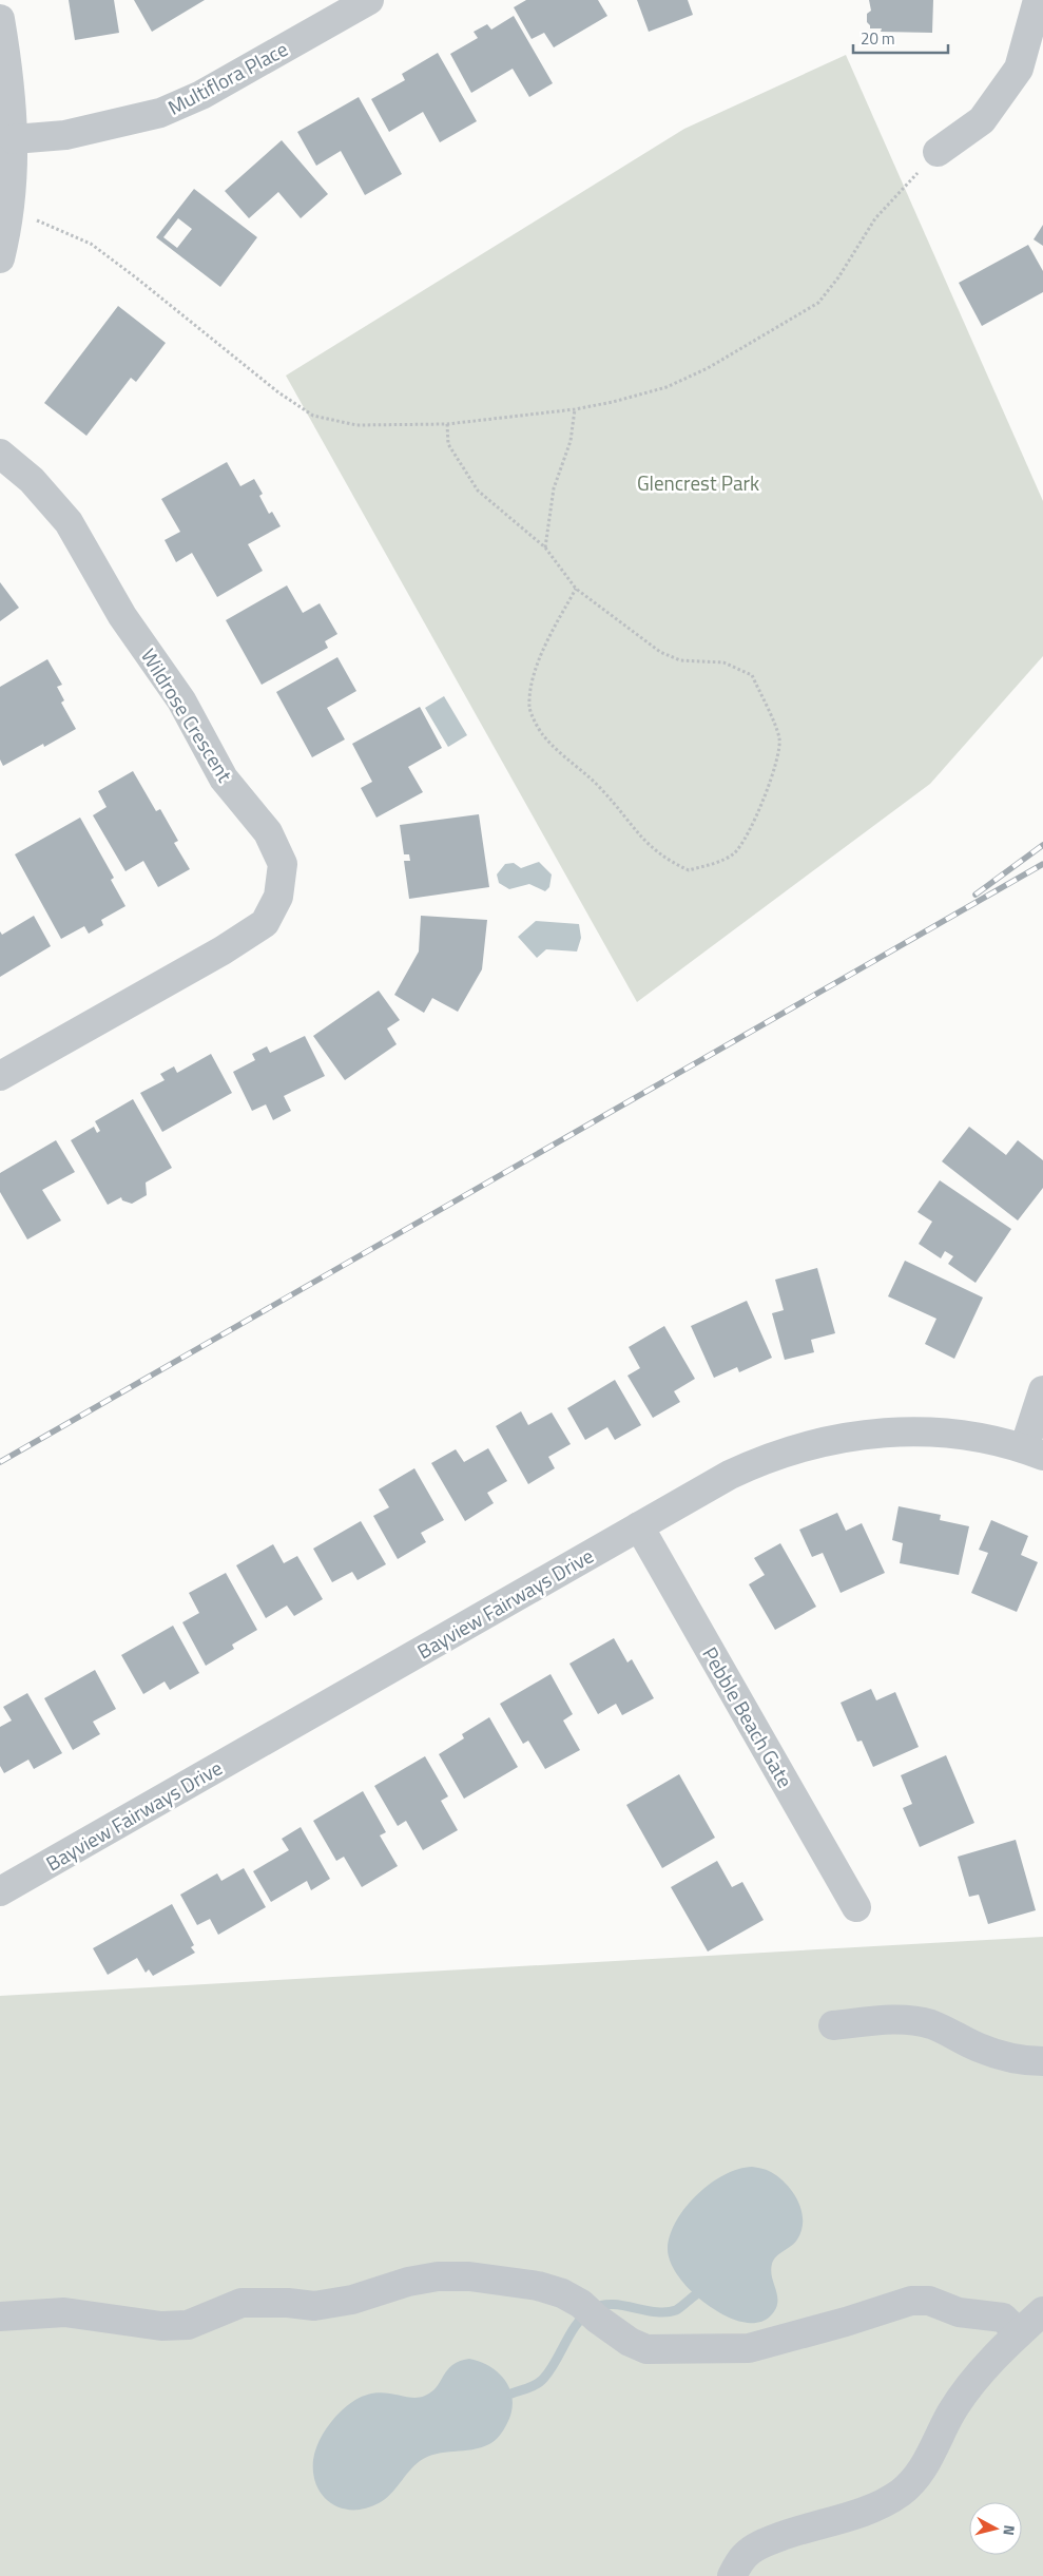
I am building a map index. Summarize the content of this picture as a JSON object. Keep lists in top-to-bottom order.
{
  "streets": {
    "street": [
      "Multiflora Place",
      "Wildrose Crescent",
      "Bayview Fairways Drive",
      "Pebble Beach Gate"
    ]
  },
  "crossings": [
    ["Bayview Fairways Drive", "Pebble Beach Gate"]
  ],
  "parks": ["Glencrest Park"],
  "scale_bar": "20 m",
  "north": "right"
}
